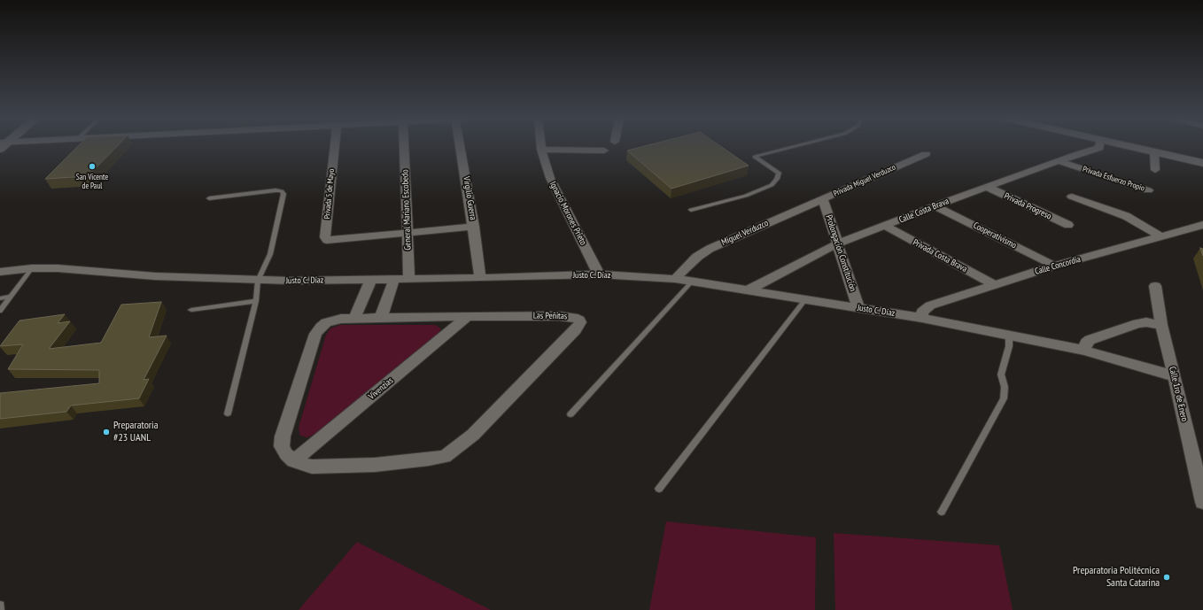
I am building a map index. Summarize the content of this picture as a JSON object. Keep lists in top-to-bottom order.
{
  "streets": {
    "street": [
      "Privada Esfuerzo Propio",
      "Privada Miguel Verduzco",
      "Privada 5 de Mayo",
      "Virgilio Guerra",
      "Privada Progreso",
      "General Mariano Escobedo",
      "Calle Costa Brava",
      "Ignacio Morones Prieto",
      "Miguel Verduzco",
      "Cooperativismo",
      "Prolongación Constitución",
      "Privada Costa Brava",
      "Calle Concordia",
      "Justo C. Díaz",
      "Las Peñitas",
      "Vivenzias",
      "Calle 1ro de Enero"
    ]
  },
  "crossings": [
    ["Privada Esfuerzo Propio", "Calle Costa Brava"],
    ["Privada Miguel Verduzco", "Miguel Verduzco"],
    ["Privada Miguel Verduzco", "Prolongación Constitución"],
    ["Privada 5 de Mayo", "General Mariano Escobedo"],
    ["Virgilio Guerra", "Justo C. Díaz"],
    ["Privada Progreso", "Calle Costa Brava"],
    ["General Mariano Escobedo", "Justo C. Díaz"],
    ["Calle Costa Brava", "Cooperativismo"],
    ["Calle Costa Brava", "Prolongación Constitución"],
    ["Calle Costa Brava", "Privada Costa Brava"],
    ["Calle Costa Brava", "Justo C. Díaz"],
    ["Ignacio Morones Prieto", "Justo C. Díaz"],
    ["Miguel Verduzco", "Prolongación Constitución"],
    ["Miguel Verduzco", "Justo C. Díaz"],
    ["Cooperativismo", "Calle Concordia"],
    ["Prolongación Constitución", "Justo C. Díaz"],
    ["Privada Costa Brava", "Calle Concordia"],
    ["Calle Concordia", "Justo C. Díaz"],
    ["Justo C. Díaz", "Calle 1ro de Enero"],
    ["Las Peñitas", "Vivenzias"]
  ],
  "places": ["San Vicente de Paul", "Preparatoria #23 UANL", "Preparatoria Politécnica Santa Catarina"]
}
